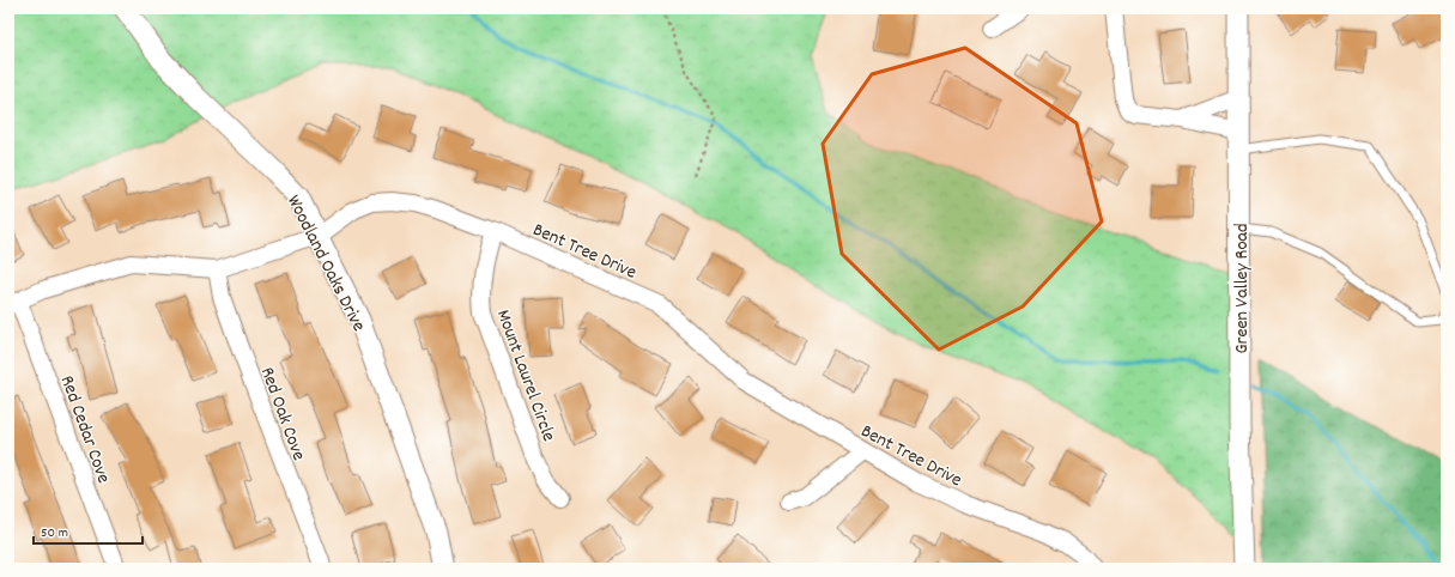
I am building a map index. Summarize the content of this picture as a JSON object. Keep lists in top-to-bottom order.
{
  "streets": {
    "street": [
      "Bent Tree Drive",
      "Woodland Oaks Drive",
      "Green Valley Road",
      "Mount Laurel Circle",
      "Red Oak Cove",
      "Red Cedar Cove"
    ]
  },
  "crossings": [
    ["Bent Tree Drive", "Woodland Oaks Drive"],
    ["Bent Tree Drive", "Mount Laurel Circle"],
    ["Bent Tree Drive", "Red Oak Cove"],
    ["Bent Tree Drive", "Red Cedar Cove"]
  ],
  "scale_bar": "50 m"
}
